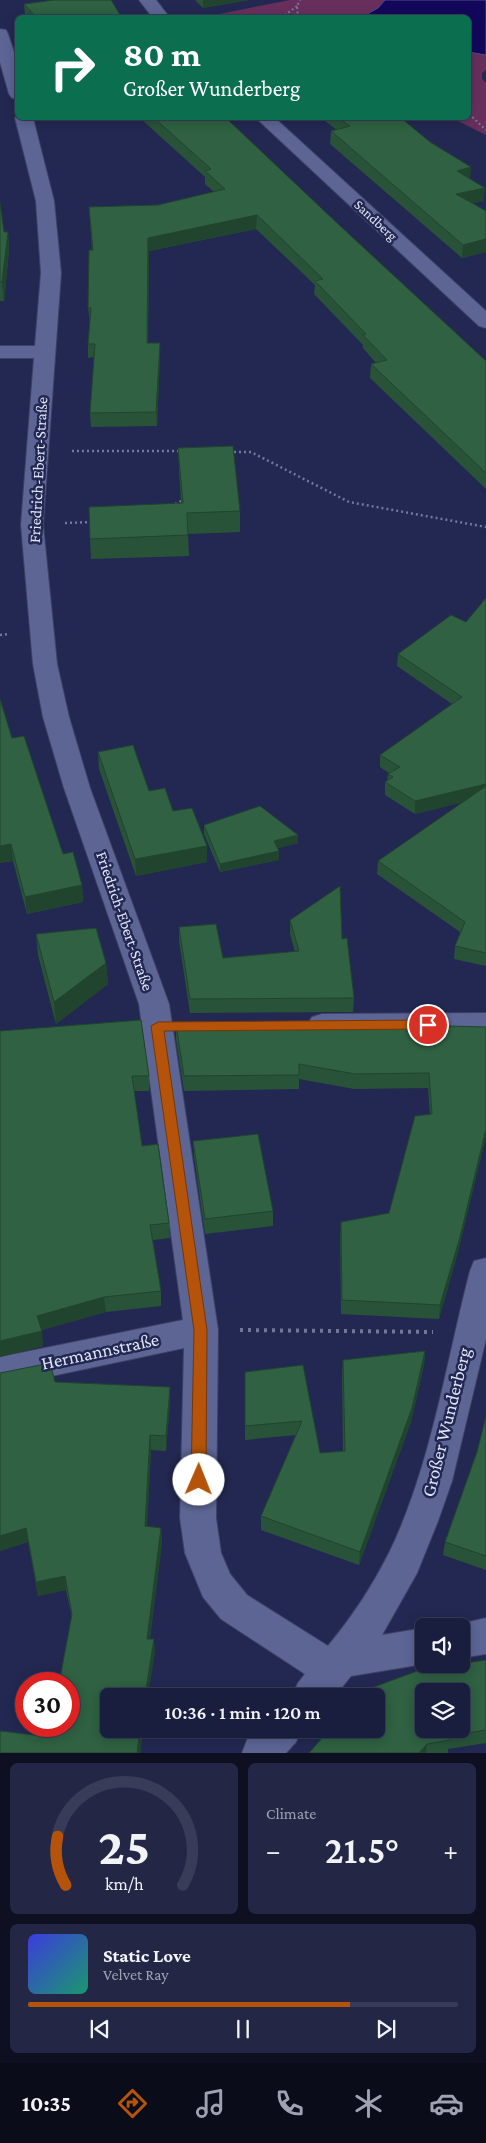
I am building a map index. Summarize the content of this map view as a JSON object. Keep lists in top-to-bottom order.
{
  "streets": {
    "street": [
      "Sandberg",
      "Friedrich-Ebert-Straße",
      "Hermannstraße",
      "Großer Wunderberg"
    ]
  },
  "crossings": [
    ["Friedrich-Ebert-Straße", "Hermannstraße"],
    ["Friedrich-Ebert-Straße", "Großer Wunderberg"]
  ],
  "page": {
    "turn": ["80 m", "Großer Wunderberg"],
    "limit": "30",
    "trip": "10:36 · 1 min · 120 m",
    "tile": "Climate",
    "heat": ["−", "21.5°", "+"],
    "song": ["Static Love", "Velvet Ray"],
    "tabs": "10:35",
    "gauge": ["25", "km/h"]
  }
}
